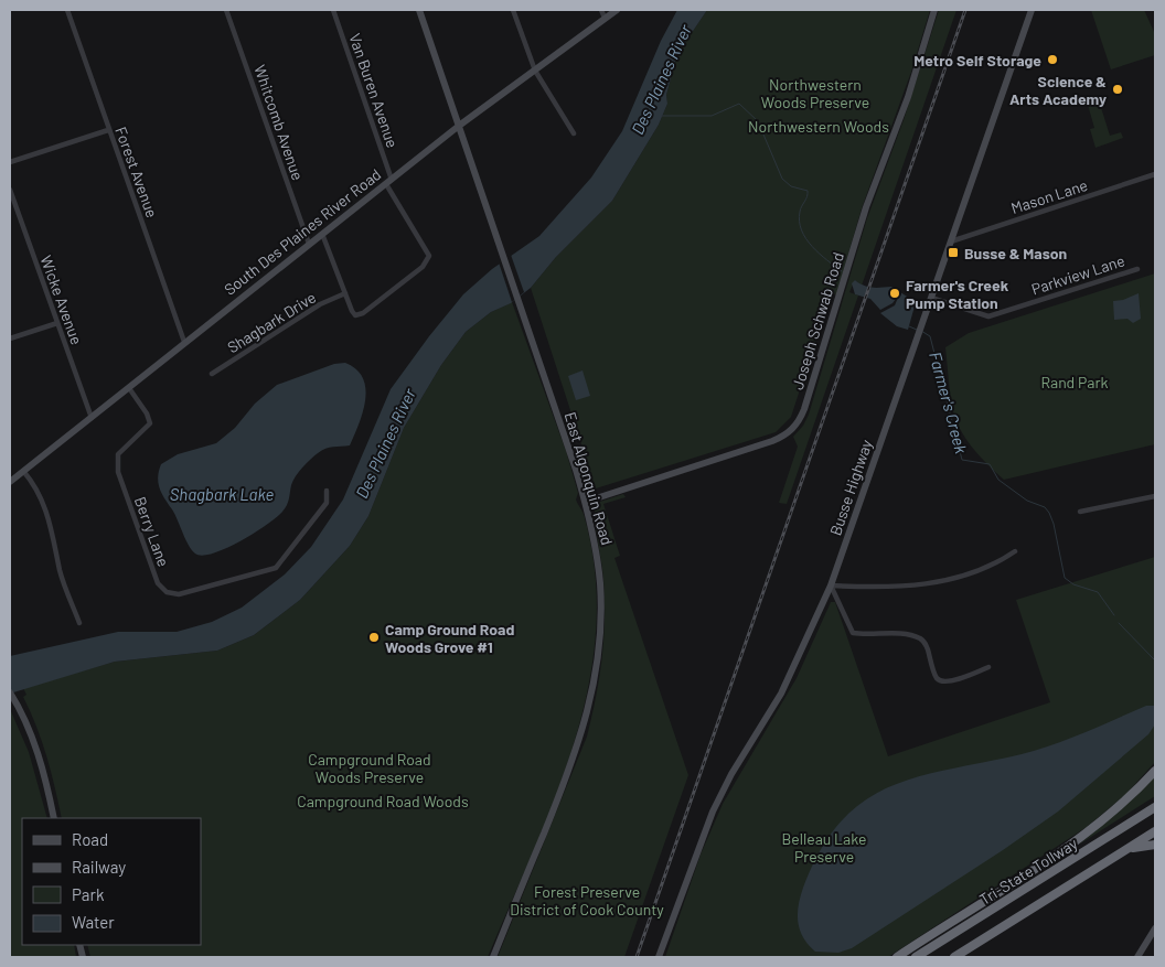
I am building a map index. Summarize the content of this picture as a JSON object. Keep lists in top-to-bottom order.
{
  "streets": {
    "highway": ["Tri-State Tollway"],
    "main road": [
      "South Des Plaines River Road",
      "Joseph Schwab Road",
      "East Algonquin Road",
      "Busse Highway"
    ],
    "street": [
      "Van Buren Avenue",
      "Whitcomb Avenue",
      "Forest Avenue",
      "Mason Lane",
      "Parkview Lane",
      "Wicke Avenue",
      "Shagbark Drive",
      "Berry Lane"
    ]
  },
  "crossings": [
    ["Van Buren Avenue", "South Des Plaines River Road"],
    ["Van Buren Avenue", "Shagbark Drive"],
    ["Whitcomb Avenue", "South Des Plaines River Road"],
    ["Forest Avenue", "South Des Plaines River Road"],
    ["Mason Lane", "Busse Highway"],
    ["South Des Plaines River Road", "Wicke Avenue"],
    ["South Des Plaines River Road", "East Algonquin Road"],
    ["South Des Plaines River Road", "Berry Lane"],
    ["Parkview Lane", "Busse Highway"],
    ["Joseph Schwab Road", "East Algonquin Road"]
  ],
  "water": ["Des Plaines River", "Farmer's Creek", "Shagbark Lake"],
  "parks": [
    "Northwestern Woods Preserve",
    "Northwestern Woods",
    "Rand Park",
    "Campground Road Woods Preserve",
    "Campground Road Woods",
    "Belleau Lake Preserve",
    "Forest Preserve District of Cook County"
  ],
  "places": {
    "other": [
      "Metro Self Storage",
      "Science & Arts Academy",
      "Farmer's Creek Pump Station",
      "Camp Ground Road Woods Grove #1"
    ],
    "transit": ["Busse & Mason"]
  },
  "legend": [
    "Road",
    "Railway",
    "Park",
    "Water"
  ]
}
